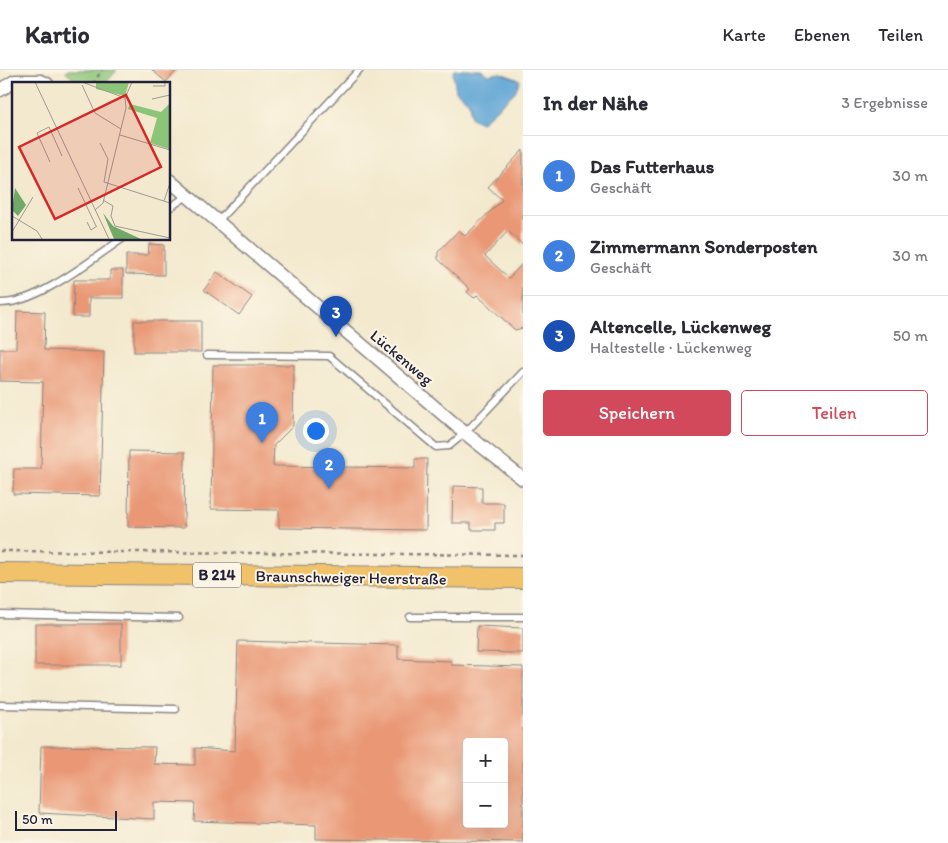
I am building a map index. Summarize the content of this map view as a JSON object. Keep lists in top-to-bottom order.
{
  "streets": {
    "main road": ["B 214", "Braunschweiger Heerstraße"],
    "street": ["Lückenweg"]
  },
  "scale_bar": "50 m",
  "page": {
    "header": "Kartio",
    "nav": ["Karte", "Ebenen", "Teilen"],
    "heading": ["In der Nähe", "3 Ergebnisse"],
    "list": [
      {
        "mark": "1",
        "name": "Das Futterhaus",
        "note": "Geschäft",
        "value": "30 m"
      },
      {
        "mark": "2",
        "name": "Zimmermann Sonderposten",
        "note": "Geschäft",
        "value": "30 m"
      },
      {
        "mark": "3",
        "name": "Altencelle, Lückenweg",
        "note": "Haltestelle · Lückenweg",
        "value": "50 m"
      }
    ],
    "pins": ["3", "1", "2"],
    "buttons": ["Speichern", "Teilen"],
    "map_buttons": ["+", "−"],
    "scale": "50 m"
  }
}
